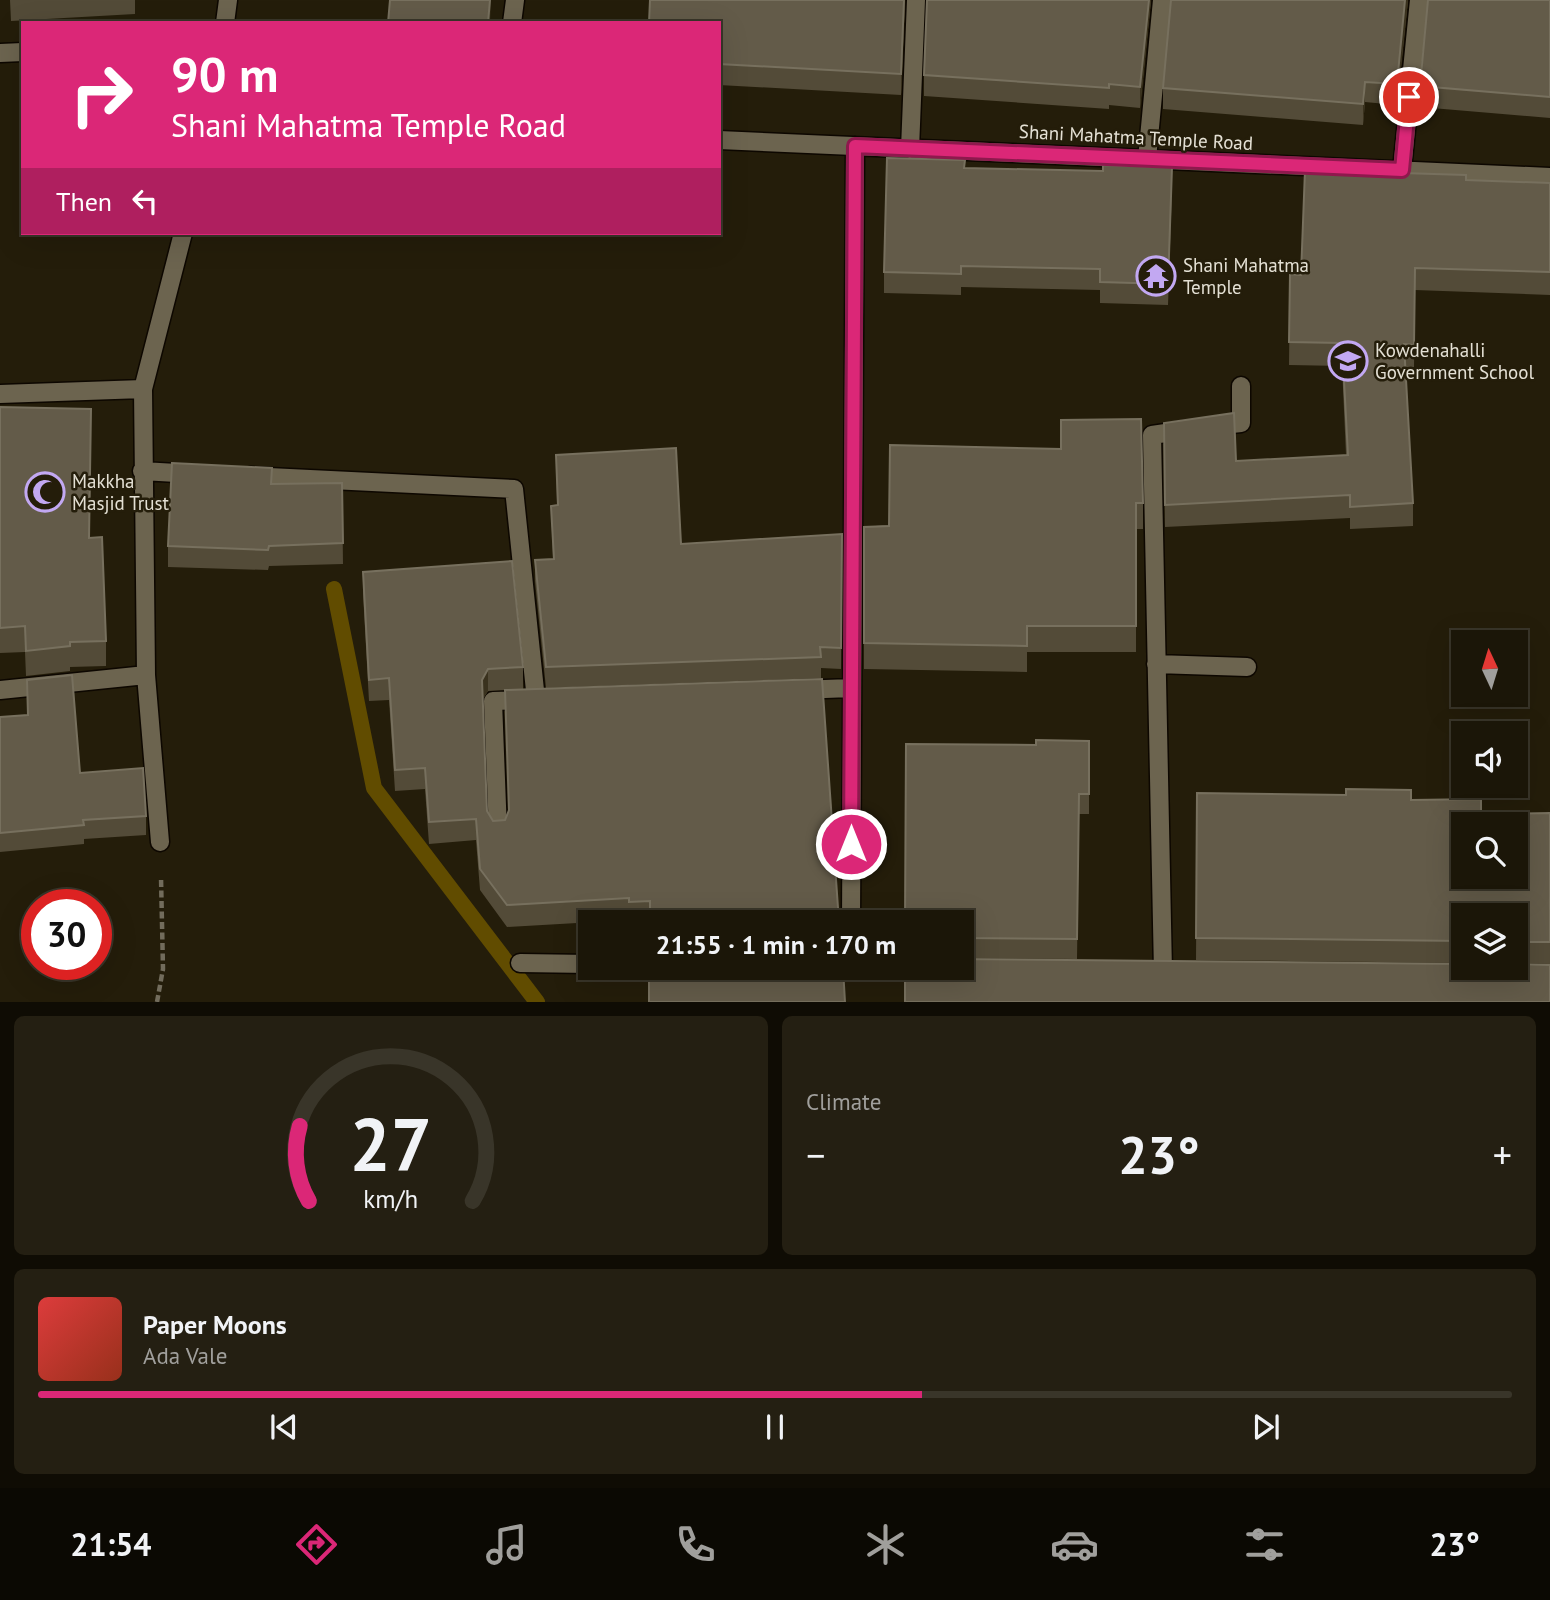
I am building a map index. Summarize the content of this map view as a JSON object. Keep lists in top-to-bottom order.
{
  "streets": {
    "street": ["Shani Mahatma Temple Road"]
  },
  "places": {
    "temple": ["Shani Mahatma Temple"],
    "school or university": ["Kowdenahalli Government School"],
    "mosque": ["Makkha Masjid Trust"]
  },
  "north": "top",
  "page": {
    "turn": ["90 m", "Shani Mahatma Temple Road"],
    "then": "Then",
    "limit": "30",
    "trip": "21:55 · 1 min · 170 m",
    "tile": "Climate",
    "heat": ["−", "23°", "+"],
    "song": ["Paper Moons", "Ada Vale"],
    "tabs": ["21:54", "23°"],
    "gauge": ["27", "km/h"]
  }
}
